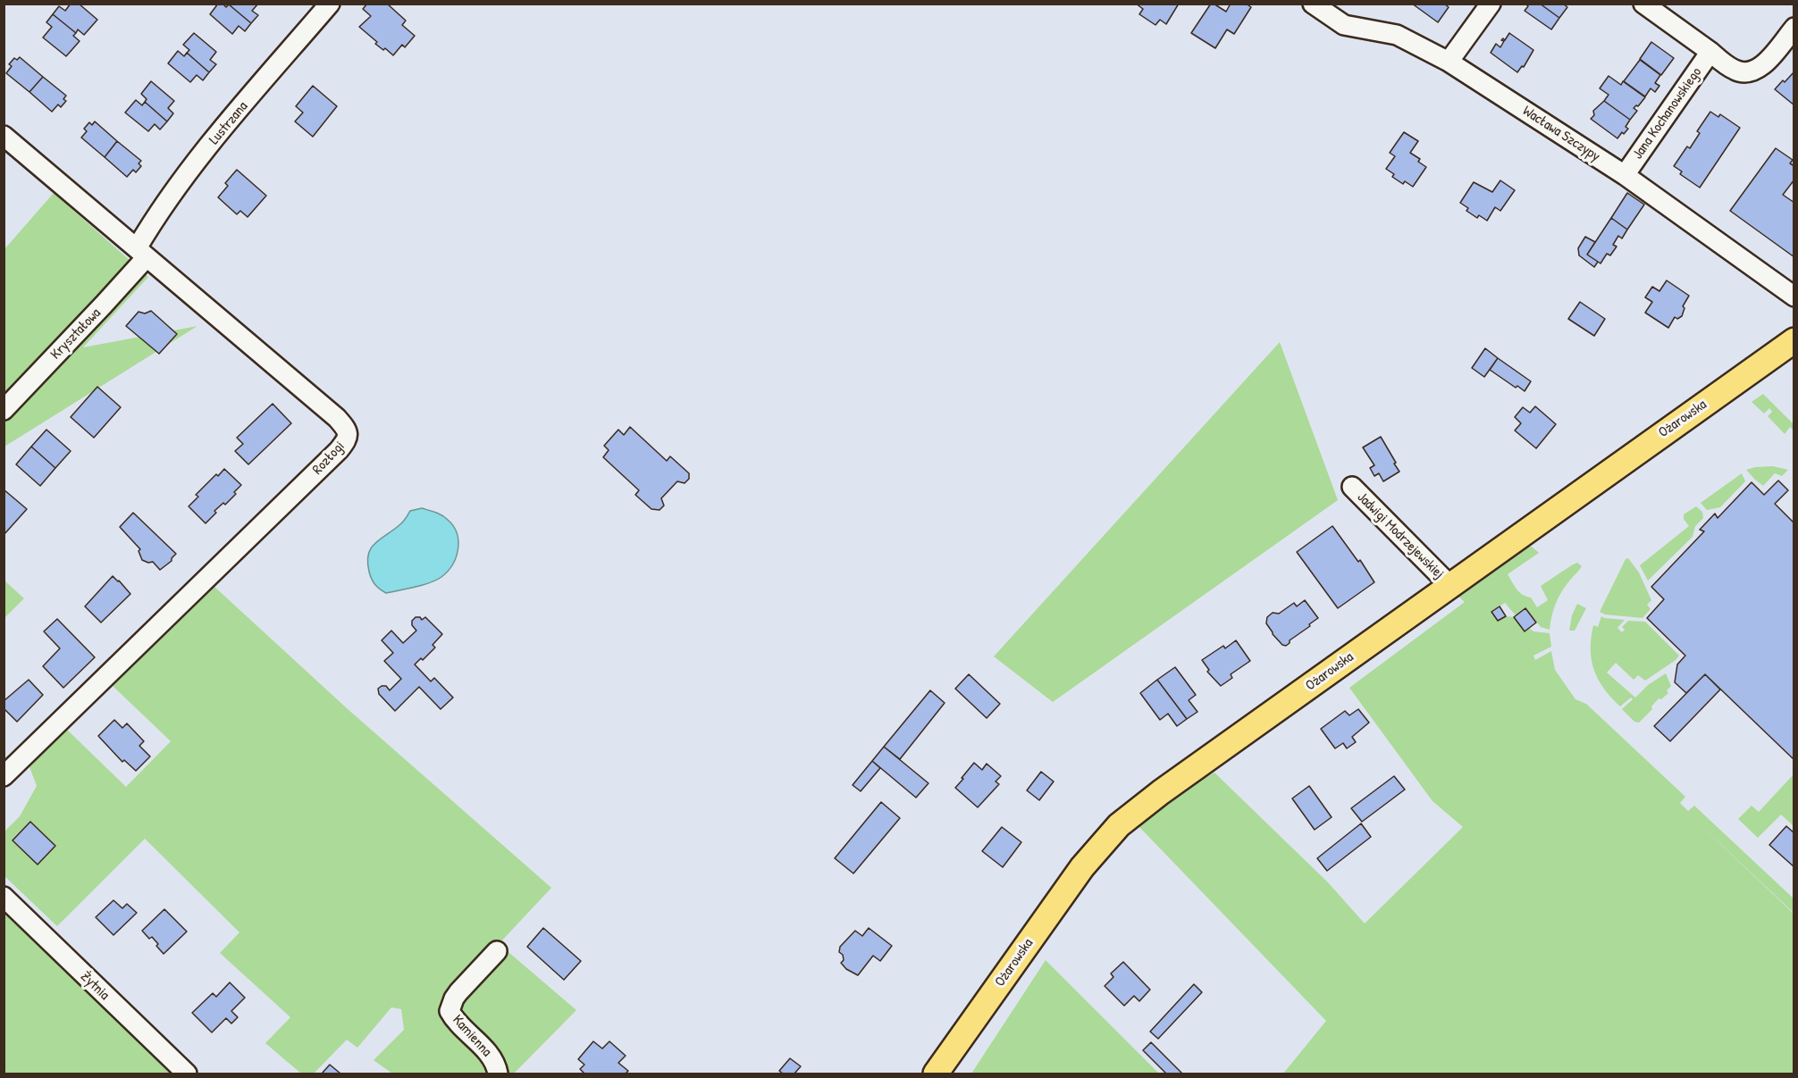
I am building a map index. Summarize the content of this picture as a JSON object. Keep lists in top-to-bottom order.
{
  "streets": {
    "main road": ["Ożarowska"],
    "street": [
      "Jana Kochanowskiego",
      "Lustrzana",
      "Wacława Szczypy",
      "Kryształowa",
      "Rozłogi",
      "Jadwigi Modrzejewskiej",
      "Żytnia",
      "Kamienna"
    ]
  },
  "crossings": [
    ["Jana Kochanowskiego", "Wacława Szczypy"],
    ["Lustrzana", "Kryształowa"],
    ["Lustrzana", "Rozłogi"],
    ["Kryształowa", "Rozłogi"],
    ["Ożarowska", "Jadwigi Modrzejewskiej"]
  ]
}
